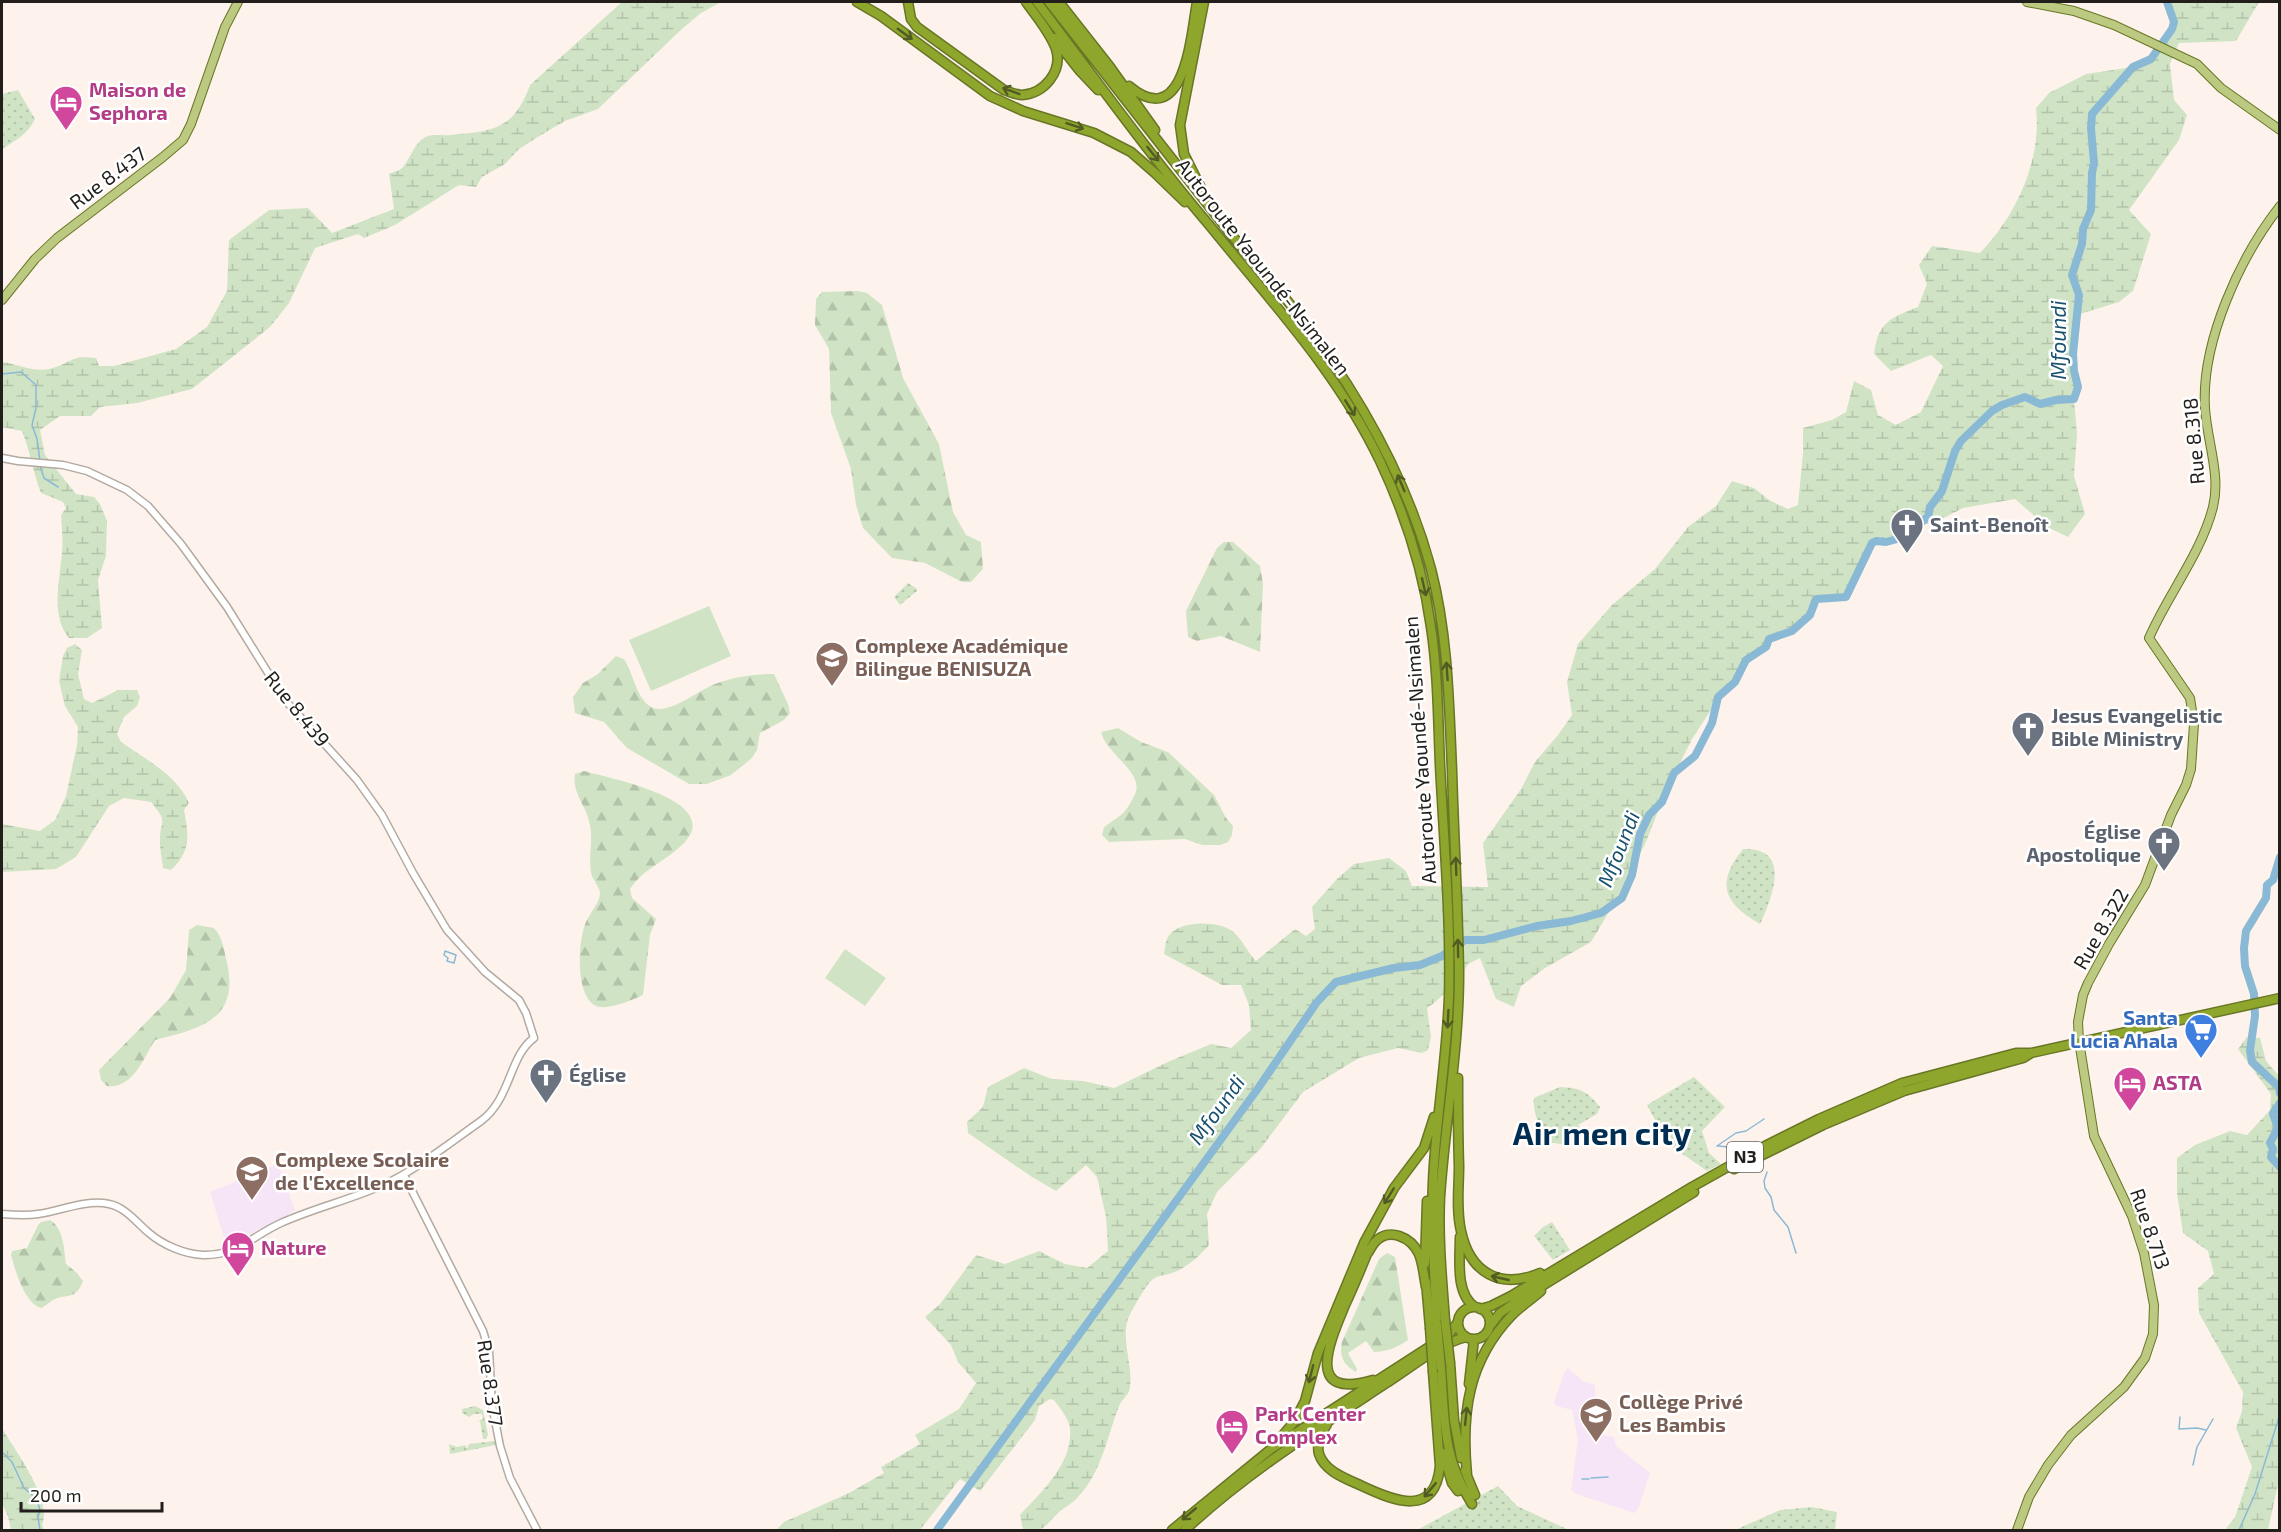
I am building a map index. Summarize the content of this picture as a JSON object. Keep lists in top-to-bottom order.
{
  "streets": {
    "highway": ["Autoroute Yaoundé-Nsimalen", "N3"],
    "main road": [
      "Rue 8.437",
      "Rue 8.318",
      "Rue 8.322",
      "Rue 8.713"
    ],
    "street": ["Rue 8.439", "Rue 8.377"]
  },
  "crossings": [
    ["Rue 8.318", "Rue 8.322"],
    ["Rue 8.439", "Rue 8.377"],
    ["Rue 8.322", "N3"],
    ["Rue 8.322", "Rue 8.713"],
    ["N3", "Rue 8.713"]
  ],
  "districts": ["Air men city"],
  "water": ["Mfoundi"],
  "places": {
    "hotel": [
      "Maison de Sephora",
      "ASTA",
      "Nature",
      "Park Center Complex"
    ],
    "church": [
      "Saint-Benoît",
      "Jesus Evangelistic Bible Ministry",
      "Église Apostolique",
      "Église"
    ],
    "school or university": ["Complexe Académique Bilingue BENISUZA", "Complexe Scolaire de l'Excellence", "Collège Privé Les Bambis"],
    "supermarket": ["Santa Lucia Ahala"]
  },
  "scale_bar": "200 m"
}
